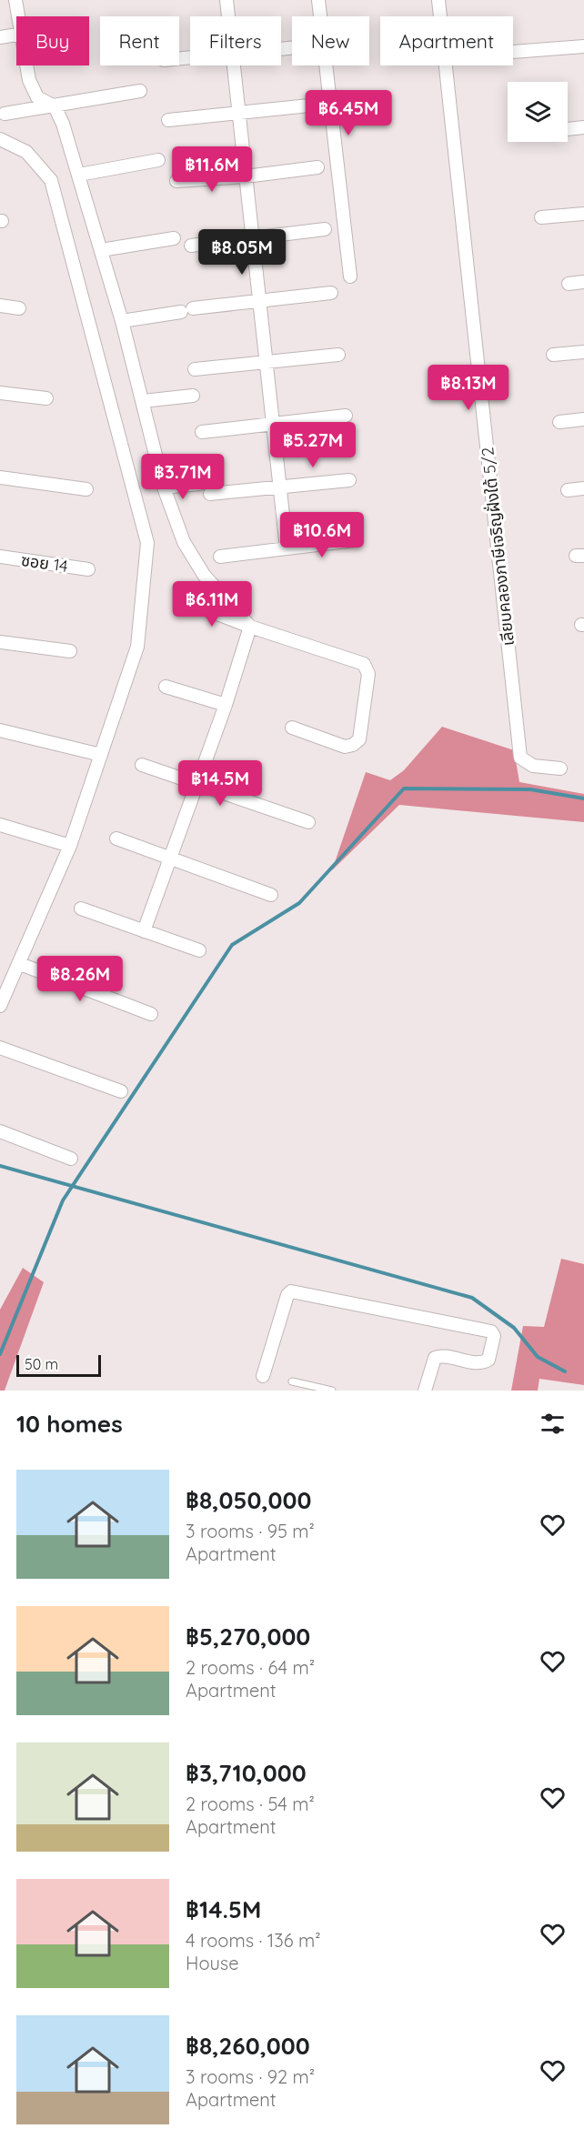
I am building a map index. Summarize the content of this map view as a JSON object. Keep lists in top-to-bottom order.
{
  "streets": {
    "street": ["เลียบคลองภาษีเจริญฝั่งใต้ 5/2", "ซอย 14"]
  },
  "scale_bar": "50 m",
  "page": {
    "chip": [
      "Buy",
      "Rent",
      "Filters",
      "New",
      "Apartment"
    ],
    "price": [
      "฿6.45M",
      "฿11.6M",
      "฿8.05M",
      "฿8.13M",
      "฿5.27M",
      "฿3.71M",
      "฿10.6M",
      "฿6.11M",
      "฿14.5M",
      "฿8.26M"
    ],
    "scale": "50 m",
    "heading": "10 homes",
    "list": [
      {
        "name": "฿8,050,000",
        "note": "3 rooms · 95 m² · Apartment"
      },
      {
        "name": "฿5,270,000",
        "note": "2 rooms · 64 m² · Apartment"
      },
      {
        "name": "฿3,710,000",
        "note": "2 rooms · 54 m² · Apartment"
      },
      {
        "name": "฿14.5M",
        "note": "4 rooms · 136 m² · House"
      },
      {
        "name": "฿8,260,000",
        "note": "3 rooms · 92 m² · Apartment"
      }
    ]
  }
}
